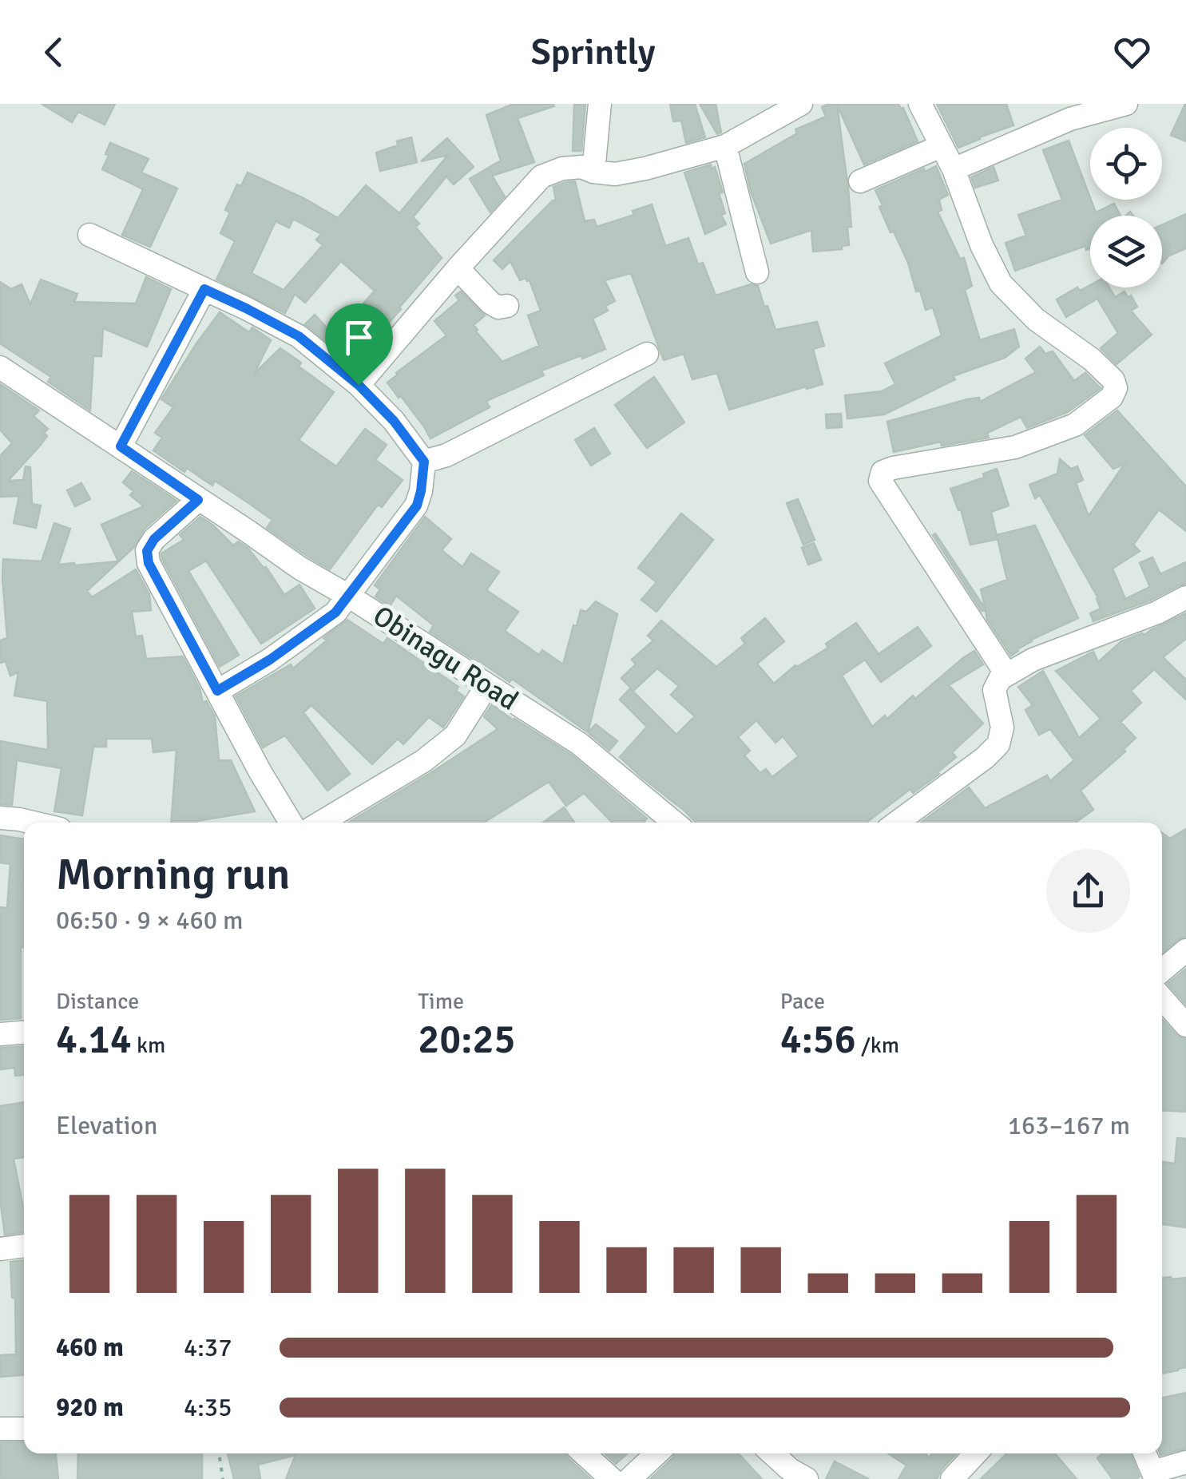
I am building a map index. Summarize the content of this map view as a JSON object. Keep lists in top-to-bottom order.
{
  "streets": {
    "street": ["Obinagu Road"]
  },
  "page": {
    "header": "Sprintly",
    "heading": ["Morning run", "06:50 · 9 × 460 m"],
    "stats": [
      ["Distance", "4.14 km"],
      ["Time", "20:25"],
      ["Pace", "4:56 /km"]
    ],
    "chart": ["Elevation", "163–167 m"],
    "list": [
      {
        "name": "460 m",
        "note": "4:37"
      },
      {
        "name": "920 m",
        "note": "4:35"
      }
    ]
  }
}
